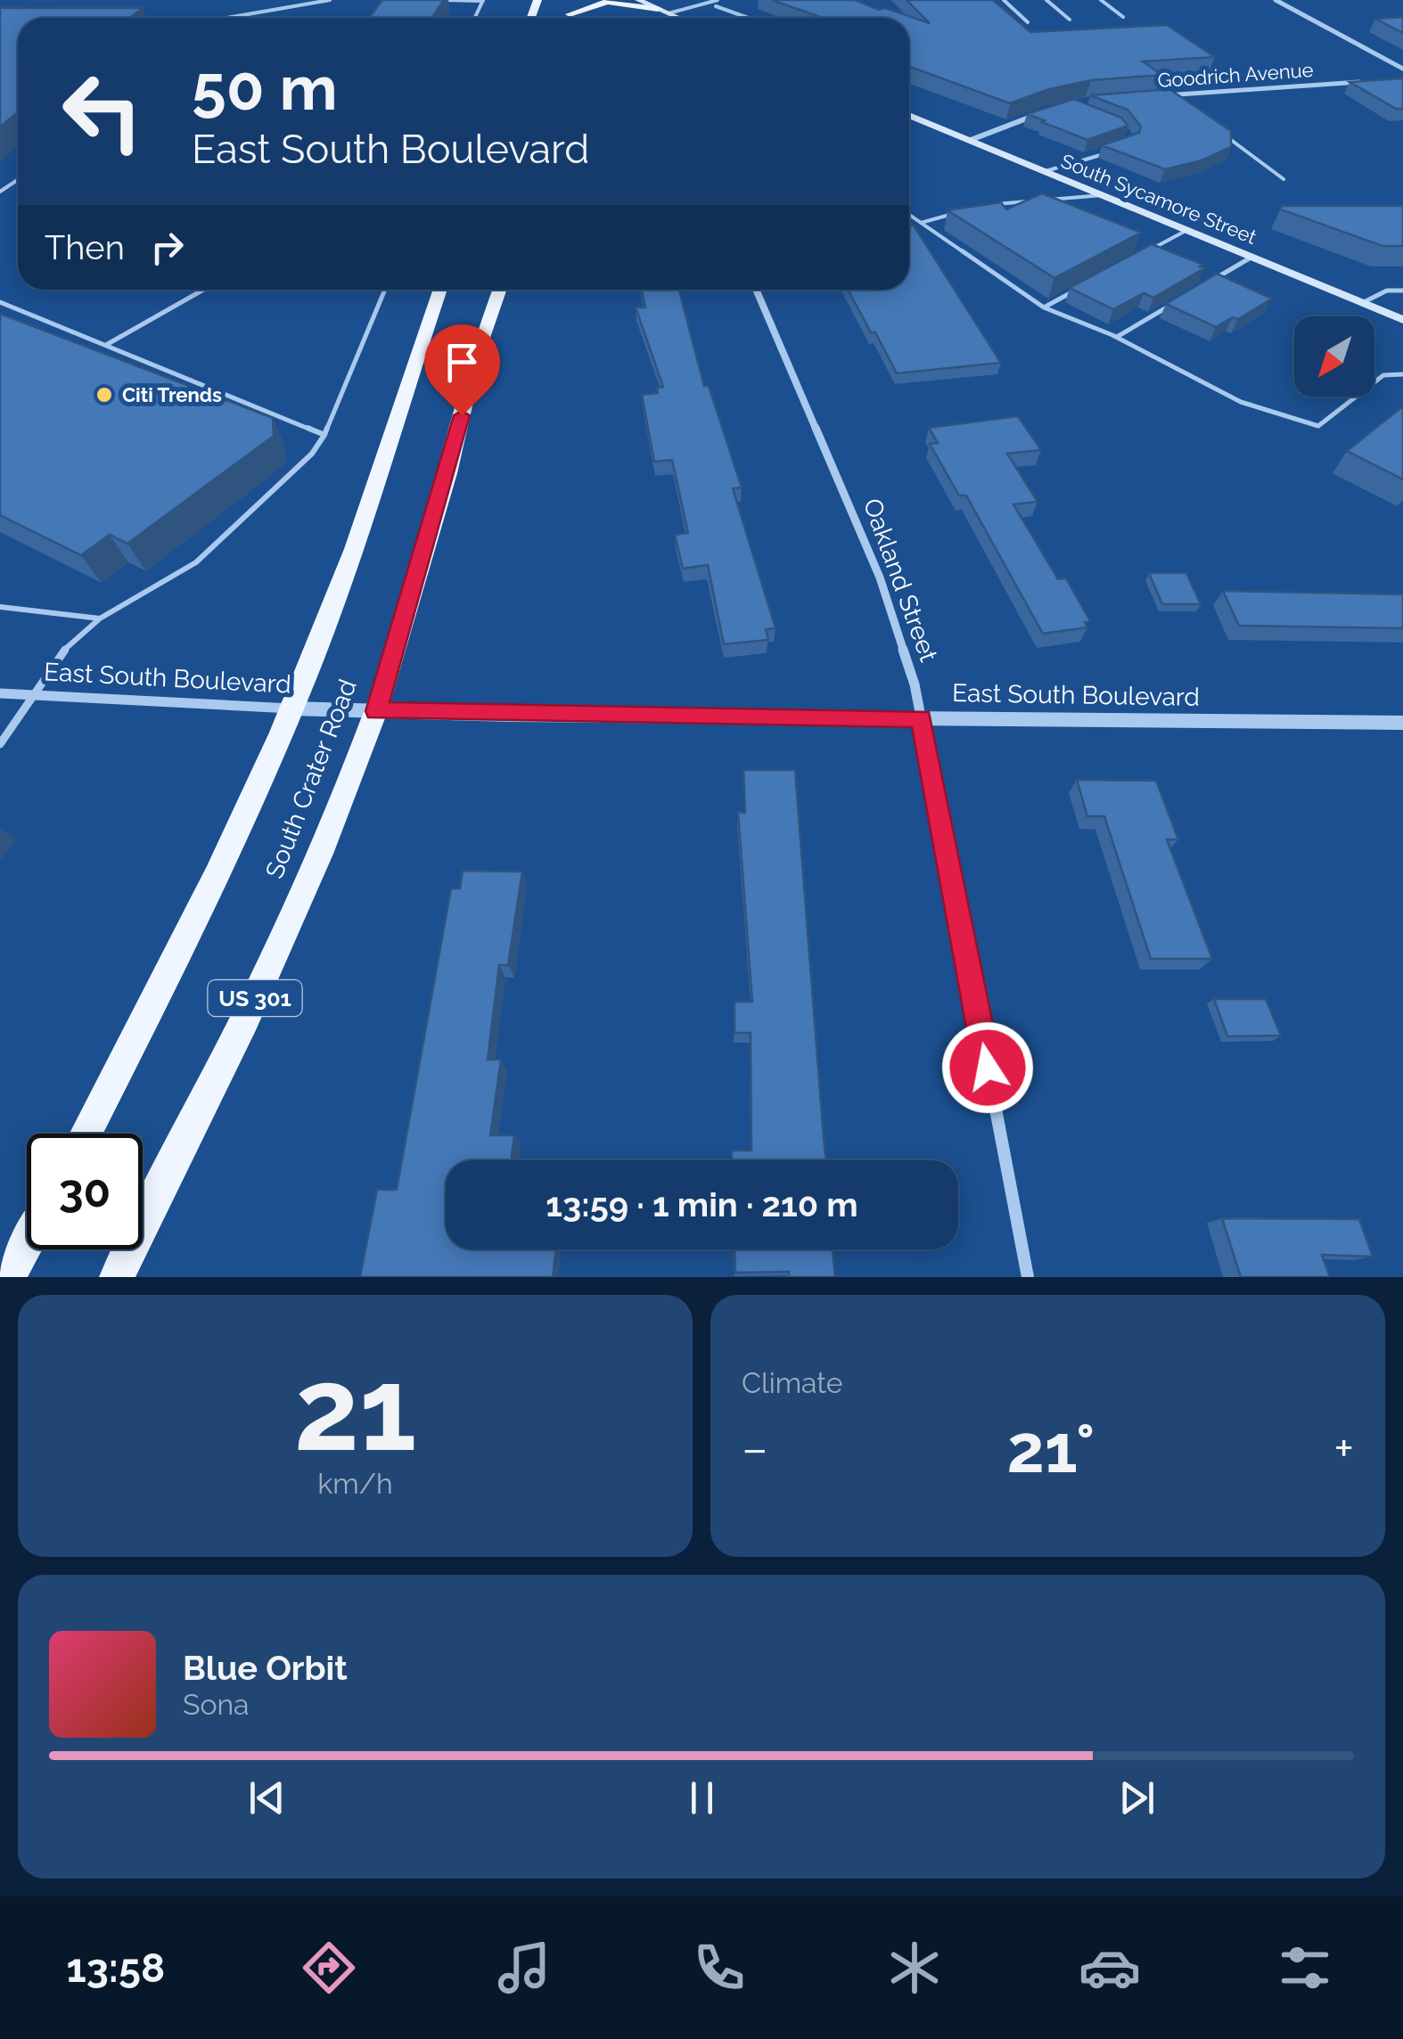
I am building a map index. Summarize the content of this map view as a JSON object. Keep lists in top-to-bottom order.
{
  "streets": {
    "main road": ["South Sycamore Street", "South Crater Road", "US 301"],
    "street": ["Goodrich Avenue", "Oakland Street", "East South Boulevard"]
  },
  "crossings": [
    ["Oakland Street", "East South Boulevard"],
    ["East South Boulevard", "South Crater Road"]
  ],
  "places": ["Citi Trends"],
  "north": "bottom left",
  "page": {
    "turn": ["50 m", "East South Boulevard"],
    "then": "Then",
    "limit": "30",
    "trip": "13:59 · 1 min · 210 m",
    "tile": [
      ["21", "km/h"],
      "Climate"
    ],
    "heat": ["−", "21°", "+"],
    "song": ["Blue Orbit", "Sona"],
    "tabs": "13:58"
  }
}
